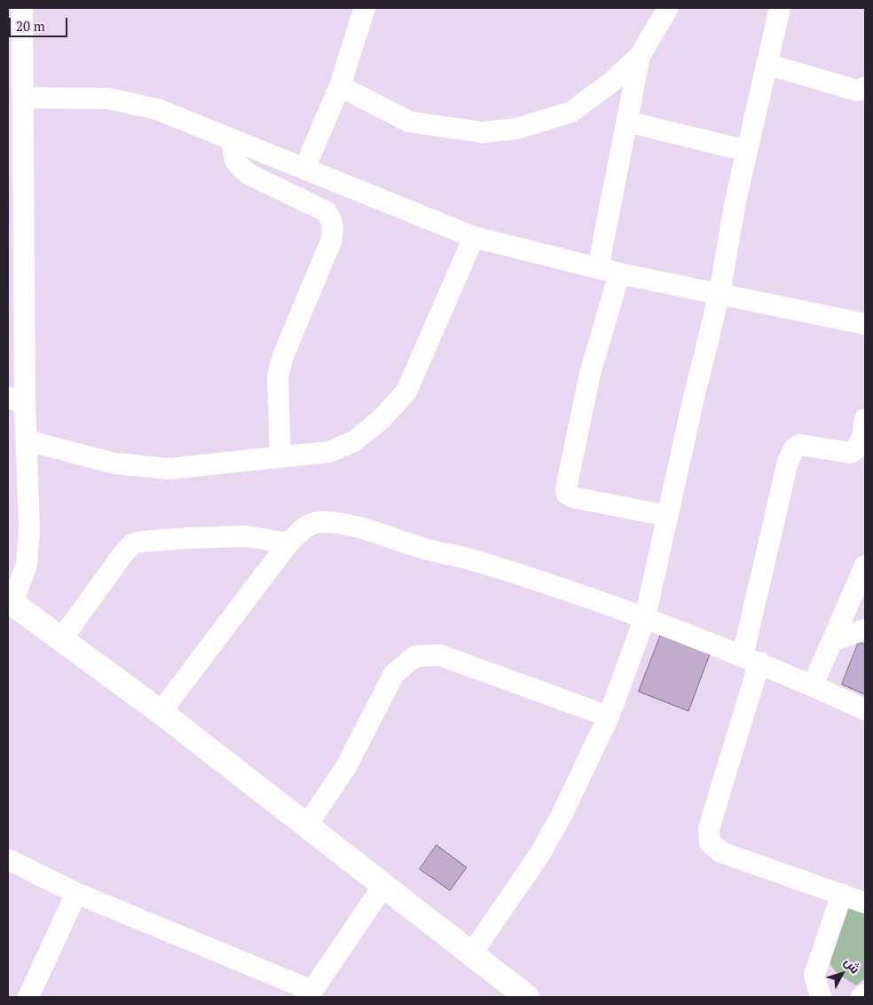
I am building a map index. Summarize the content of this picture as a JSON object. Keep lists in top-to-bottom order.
{
  "scale_bar": "20 m",
  "north": "top right"
}
